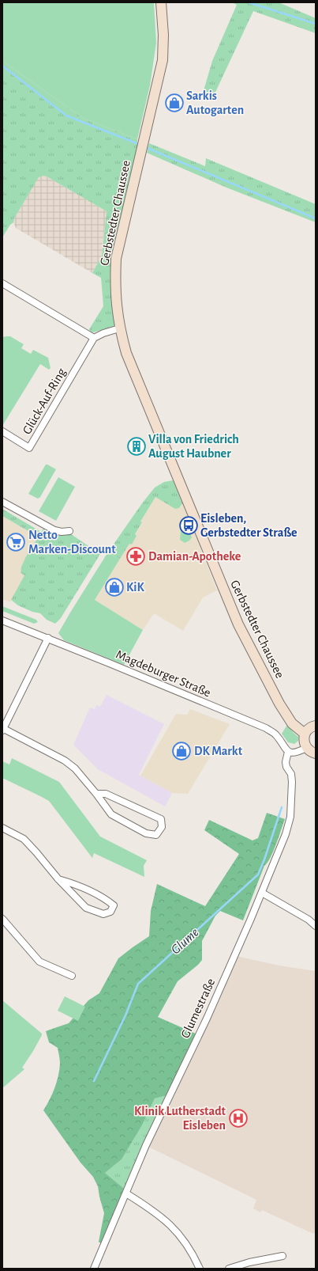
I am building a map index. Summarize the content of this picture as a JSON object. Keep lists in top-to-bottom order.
{
  "streets": {
    "main road": ["Gerbstedter Chaussee"],
    "street": ["Glück-Auf-Ring", "Magdeburger Straße", "Glumestraße"]
  },
  "crossings": [
    ["Magdeburger Straße", "Glumestraße"]
  ],
  "water": ["Glume"],
  "places": {
    "shop": ["Sarkis Autogarten", "KiK", "DK Markt"],
    "building": ["Villa von Friedrich August Haubner"],
    "bus stop": ["Eisleben, Gerbstedter Straße"],
    "supermarket": ["Netto Marken-Discount"],
    "pharmacy": ["Damian-Apotheke"],
    "hospital": ["Klinik Lutherstadt Eisleben"]
  }
}
